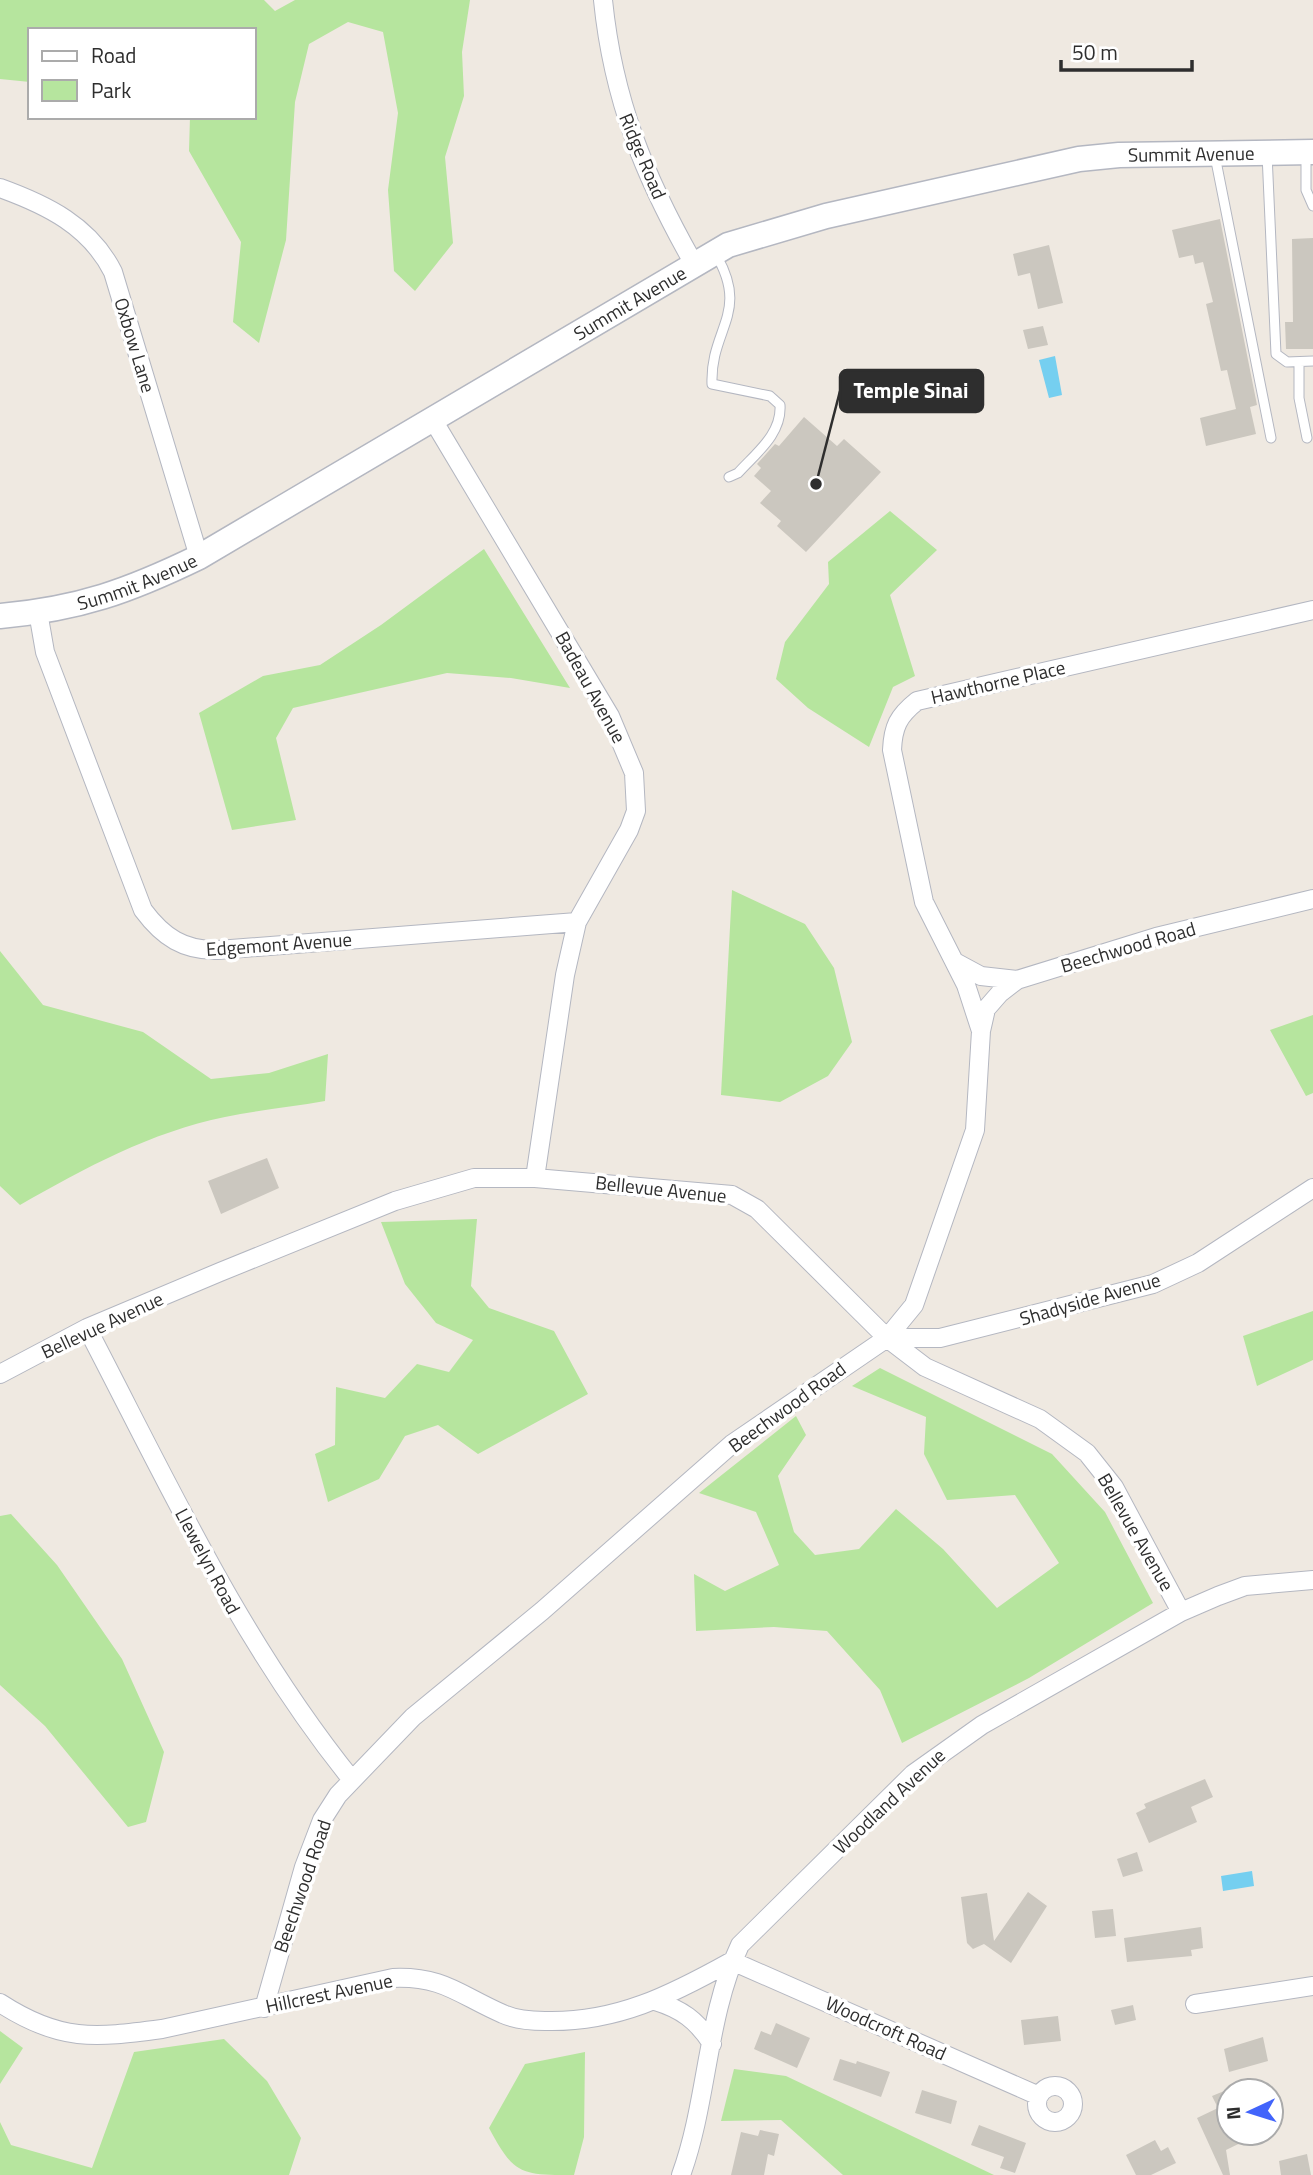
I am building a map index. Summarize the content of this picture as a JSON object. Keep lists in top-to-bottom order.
{
  "streets": {
    "street": [
      "Summit Avenue",
      "Ridge Road",
      "Oxbow Lane",
      "Hawthorne Place",
      "Badeau Avenue",
      "Edgemont Avenue",
      "Beechwood Road",
      "Bellevue Avenue",
      "Shadyside Avenue",
      "Llewelyn Road",
      "Woodland Avenue",
      "Hillcrest Avenue",
      "Woodcroft Road"
    ]
  },
  "crossings": [
    ["Summit Avenue", "Ridge Road"],
    ["Summit Avenue", "Oxbow Lane"],
    ["Summit Avenue", "Badeau Avenue"],
    ["Summit Avenue", "Edgemont Avenue"],
    ["Hawthorne Place", "Beechwood Road"],
    ["Badeau Avenue", "Edgemont Avenue"],
    ["Badeau Avenue", "Bellevue Avenue"],
    ["Beechwood Road", "Bellevue Avenue"],
    ["Beechwood Road", "Shadyside Avenue"],
    ["Beechwood Road", "Llewelyn Road"],
    ["Beechwood Road", "Hillcrest Avenue"],
    ["Bellevue Avenue", "Shadyside Avenue"],
    ["Bellevue Avenue", "Llewelyn Road"],
    ["Bellevue Avenue", "Woodland Avenue"],
    ["Woodland Avenue", "Hillcrest Avenue"],
    ["Woodland Avenue", "Woodcroft Road"],
    ["Hillcrest Avenue", "Woodcroft Road"]
  ],
  "places": ["Temple Sinai"],
  "legend": ["Road", "Park"],
  "scale_bar": "50 m",
  "north": "left"
}
